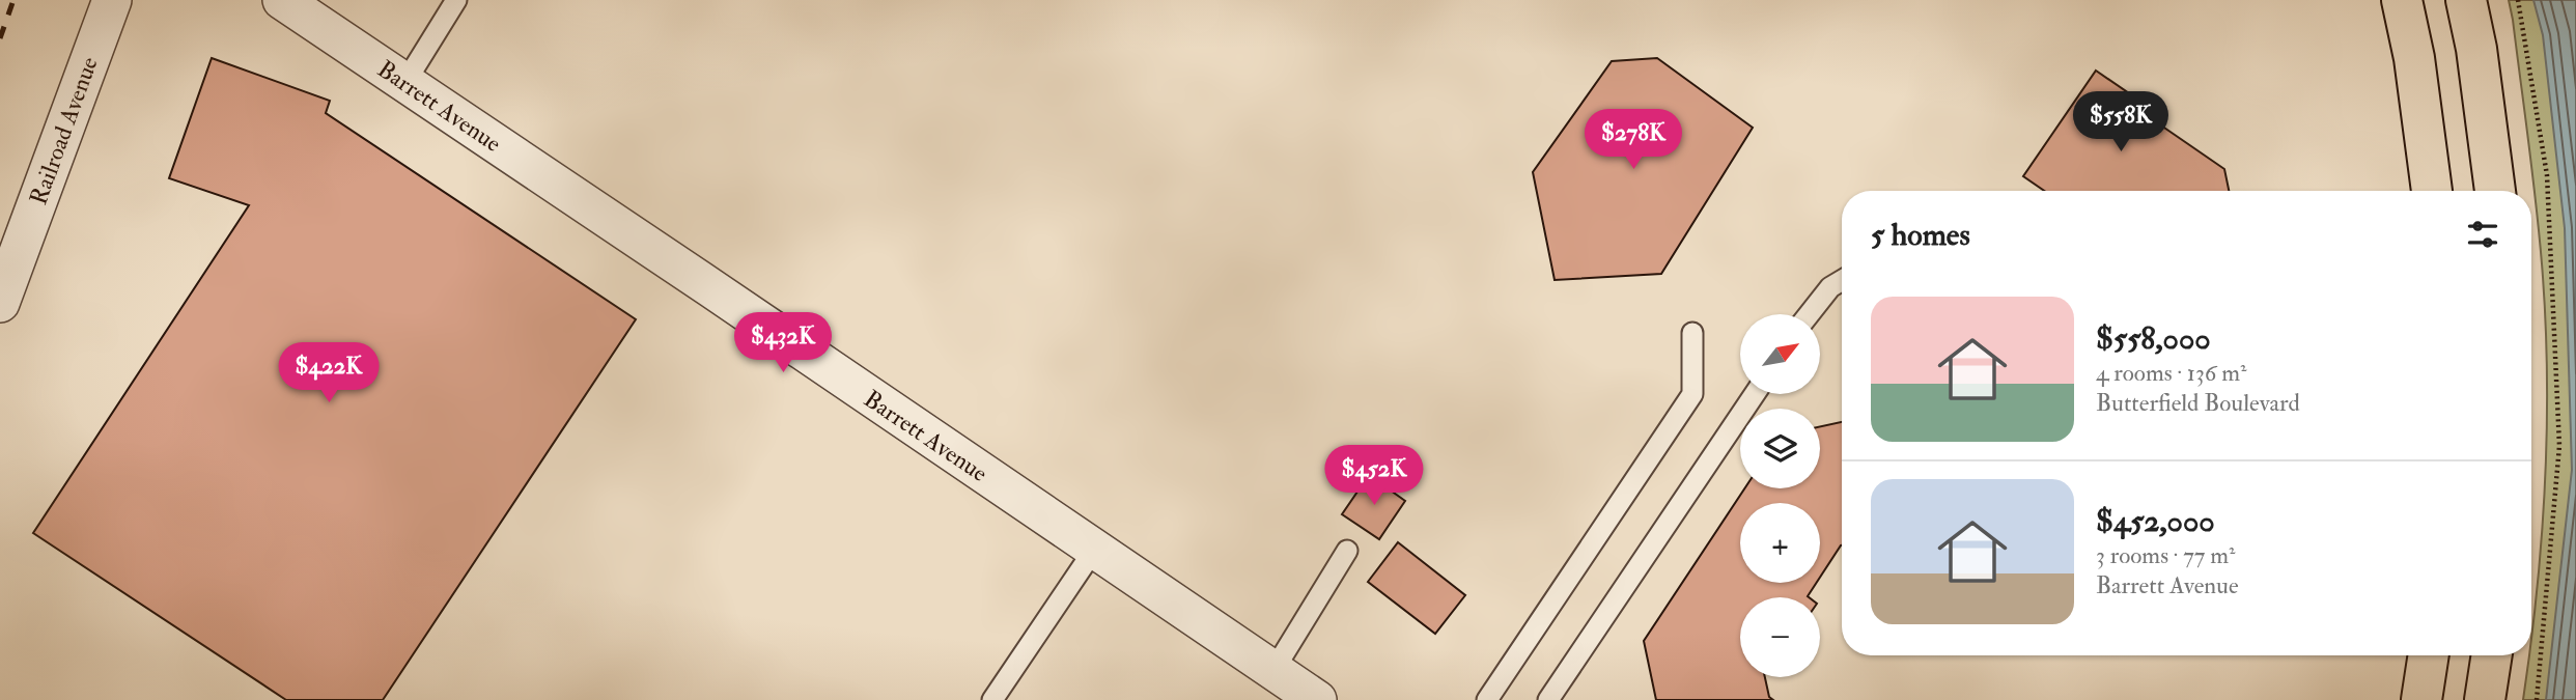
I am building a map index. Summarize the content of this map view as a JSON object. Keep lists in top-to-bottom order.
{
  "streets": {
    "street": ["Barrett Avenue", "Railroad Avenue"]
  },
  "north": "top right",
  "page": {
    "price": [
      "$558K",
      "$278K",
      "$432K",
      "$422K",
      "$452K"
    ],
    "heading": "5 homes",
    "list": [
      {
        "name": "$558,000",
        "note": "4 rooms · 136 m² · Butterfield Boulevard"
      },
      {
        "name": "$452,000",
        "note": "3 rooms · 77 m² · Barrett Avenue"
      }
    ],
    "map_buttons": ["+", "−"]
  }
}
